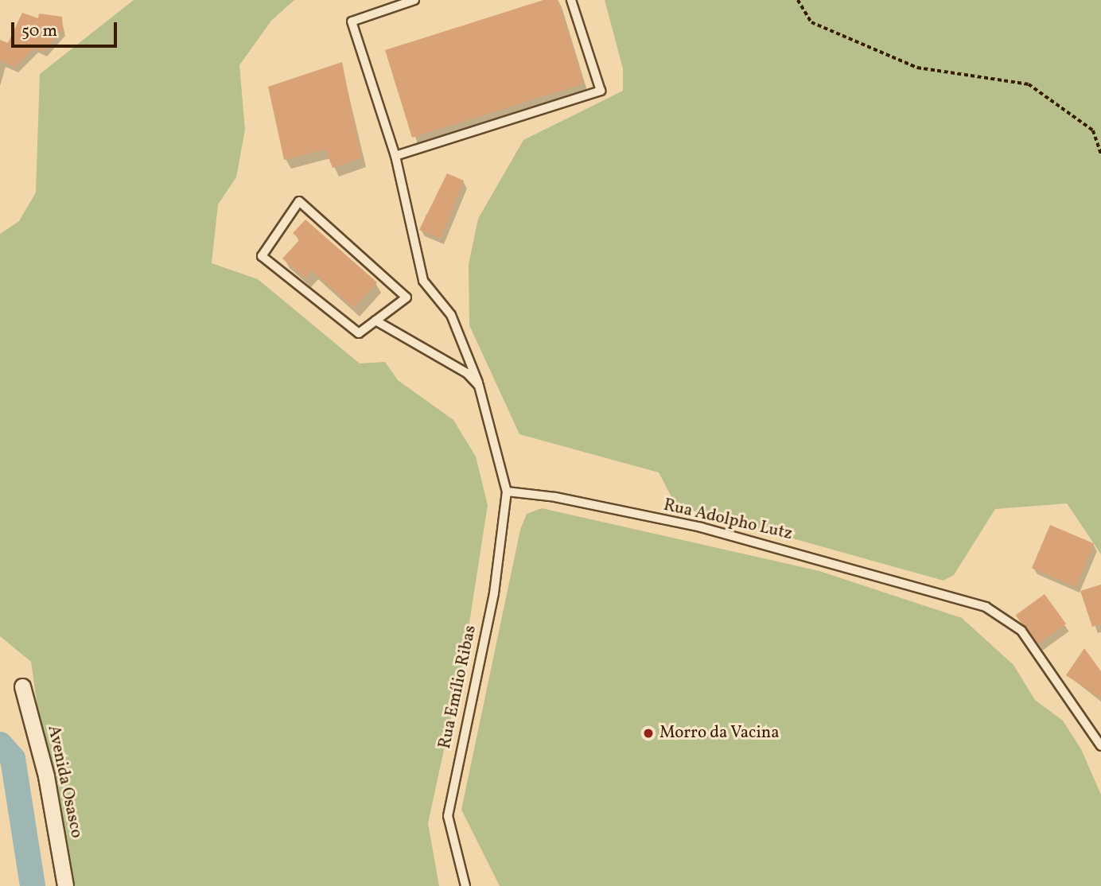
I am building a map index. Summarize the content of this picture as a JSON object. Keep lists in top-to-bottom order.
{
  "streets": {
    "street": ["Avenida Osasco"],
    "lane": ["Rua Adolpho Lutz", "Rua Emílio Ribas"]
  },
  "crossings": [
    ["Rua Adolpho Lutz", "Rua Emílio Ribas"]
  ],
  "places": ["Morro da Vacina"],
  "scale_bar": "50 m"
}
